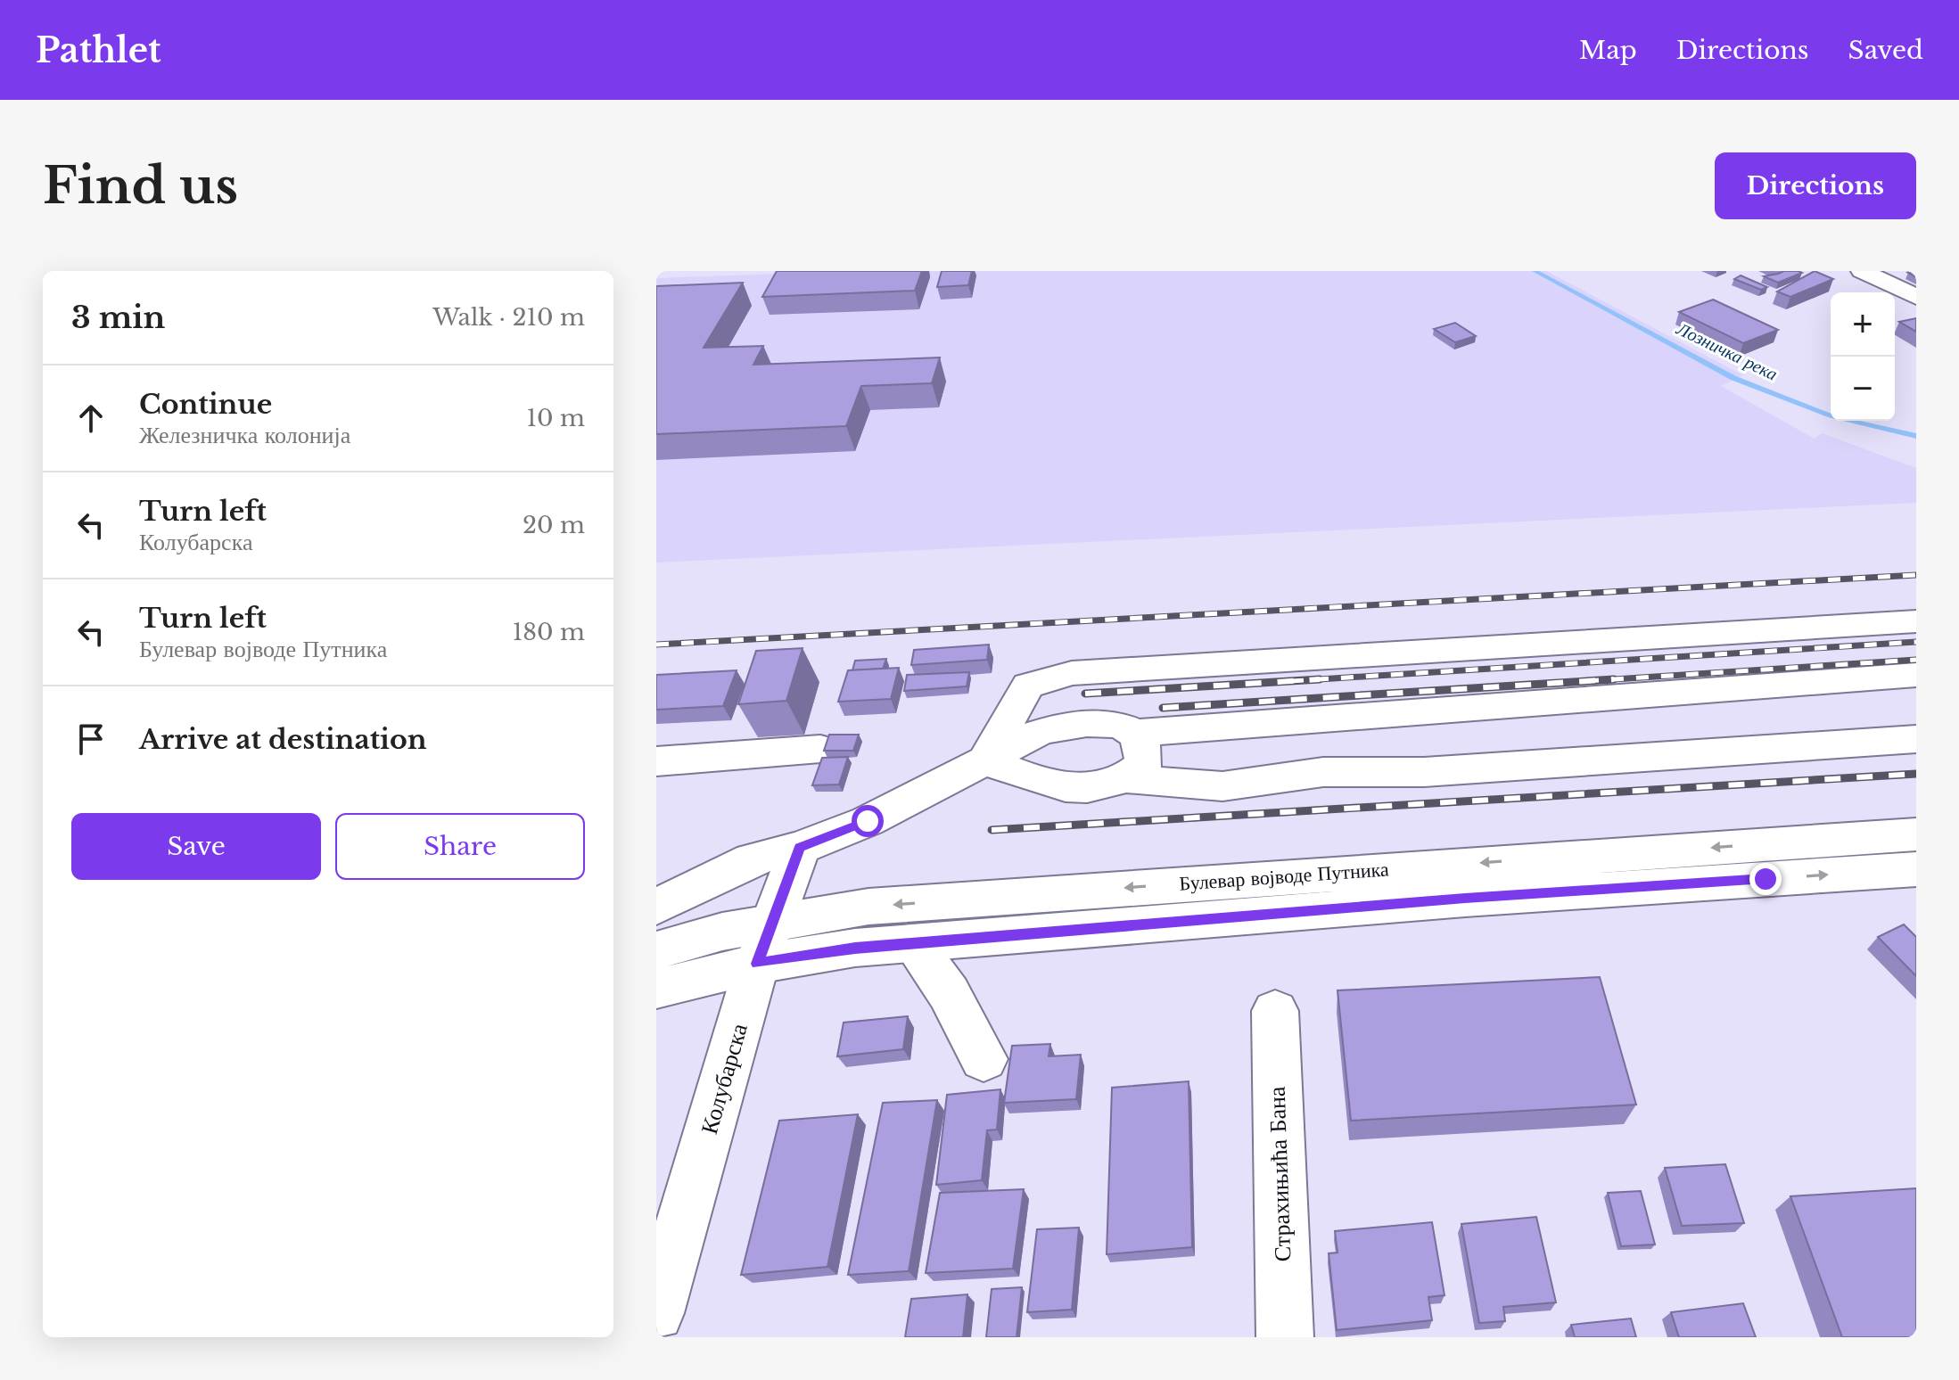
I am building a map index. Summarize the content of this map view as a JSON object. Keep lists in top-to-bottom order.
{
  "streets": {
    "main road": ["Булевар војводе Путника", "Колубарска", "Страхињића Бана"]
  },
  "crossings": [
    ["Булевар војводе Путника", "Колубарска"]
  ],
  "water": ["Лозничка река"],
  "page": {
    "header": "Pathlet",
    "nav": ["Map", "Directions", "Saved"],
    "buttons": [
      "Directions",
      ["Save", "Share"]
    ],
    "title": "Find us",
    "heading": ["3 min", "Walk · 210 m"],
    "map_buttons": ["+", "−"],
    "list": [
      ["Continue", "Железничка колонија", "10 m"],
      ["Turn left", "Колубарска", "20 m"],
      ["Turn left", "Булевар војводе Путника", "180 m"],
      "Arrive at destination"
    ]
  }
}
